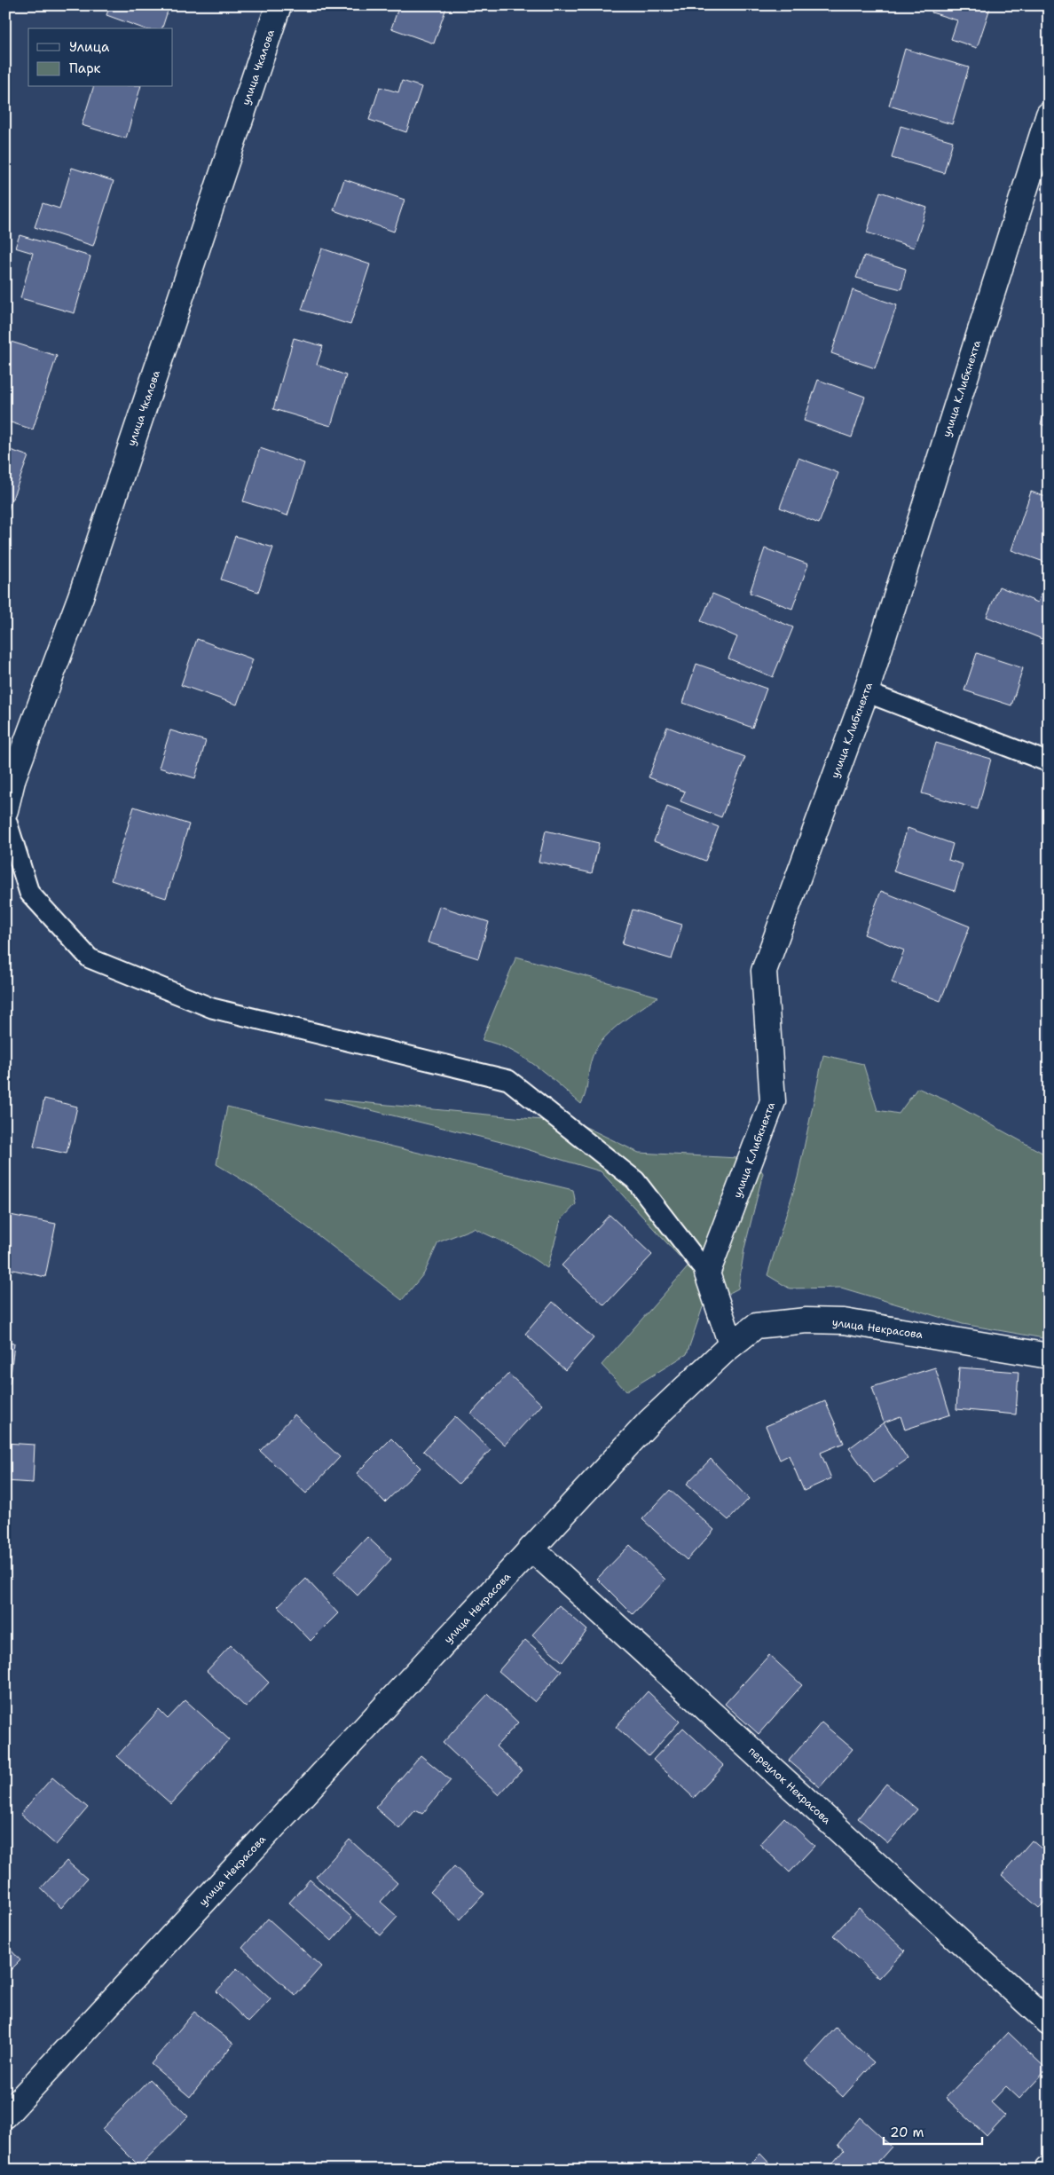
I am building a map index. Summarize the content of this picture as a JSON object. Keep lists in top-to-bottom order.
{
  "streets": {
    "street": [
      "улица Чкалова",
      "улица К.Либкнехта",
      "улица Некрасова",
      "переулок Некрасова"
    ]
  },
  "crossings": [
    ["улица Некрасова", "переулок Некрасова"]
  ],
  "legend": ["Улица", "Парк"],
  "scale_bar": "20 m"
}
